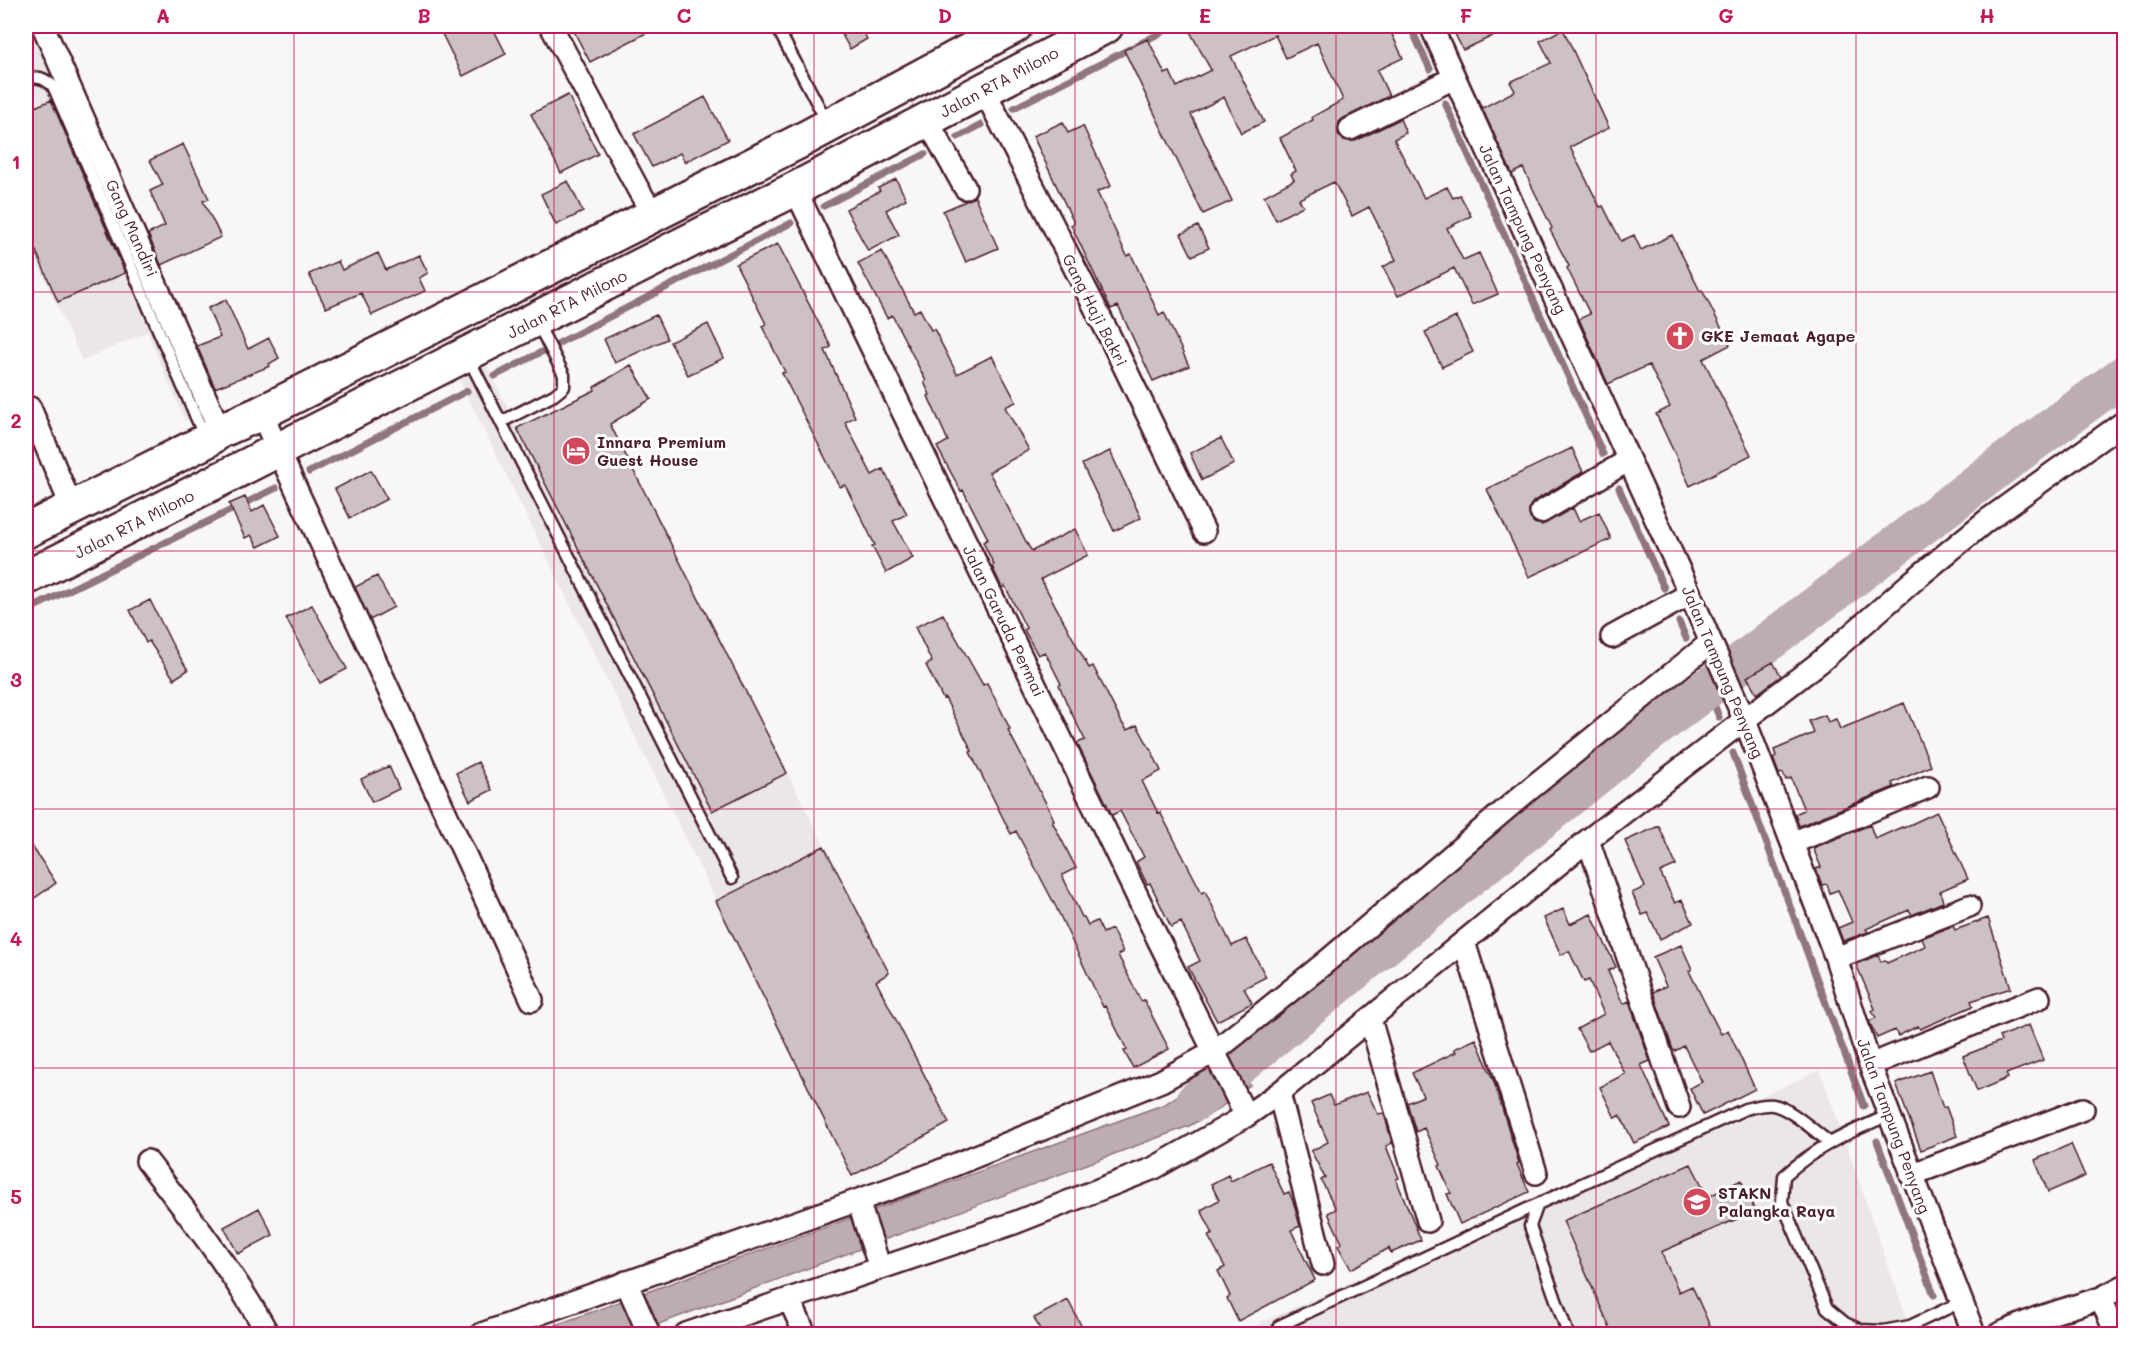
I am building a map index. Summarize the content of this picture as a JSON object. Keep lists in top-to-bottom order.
{
  "streets": {
    "highway": ["Jalan RTA Milono"],
    "street": [
      "Gang Mandiri",
      "Jalan Tampung Penyang",
      "Gang Haji Bakri",
      "Jalan Garuda Permai"
    ]
  },
  "crossings": [
    ["Jalan RTA Milono", "Gang Haji Bakri"],
    ["Jalan RTA Milono", "Jalan Garuda Permai"]
  ],
  "places": {
    "church": ["GKE Jemaat Agape"],
    "hotel": ["Innara Premium Guest House"],
    "school or university": ["STAKN Palangka Raya"]
  },
  "grid": {
    "columns": [
      "A",
      "B",
      "C",
      "D",
      "E",
      "F",
      "G",
      "H"
    ],
    "rows": [
      "1",
      "2",
      "3",
      "4",
      "5"
    ]
  }
}
